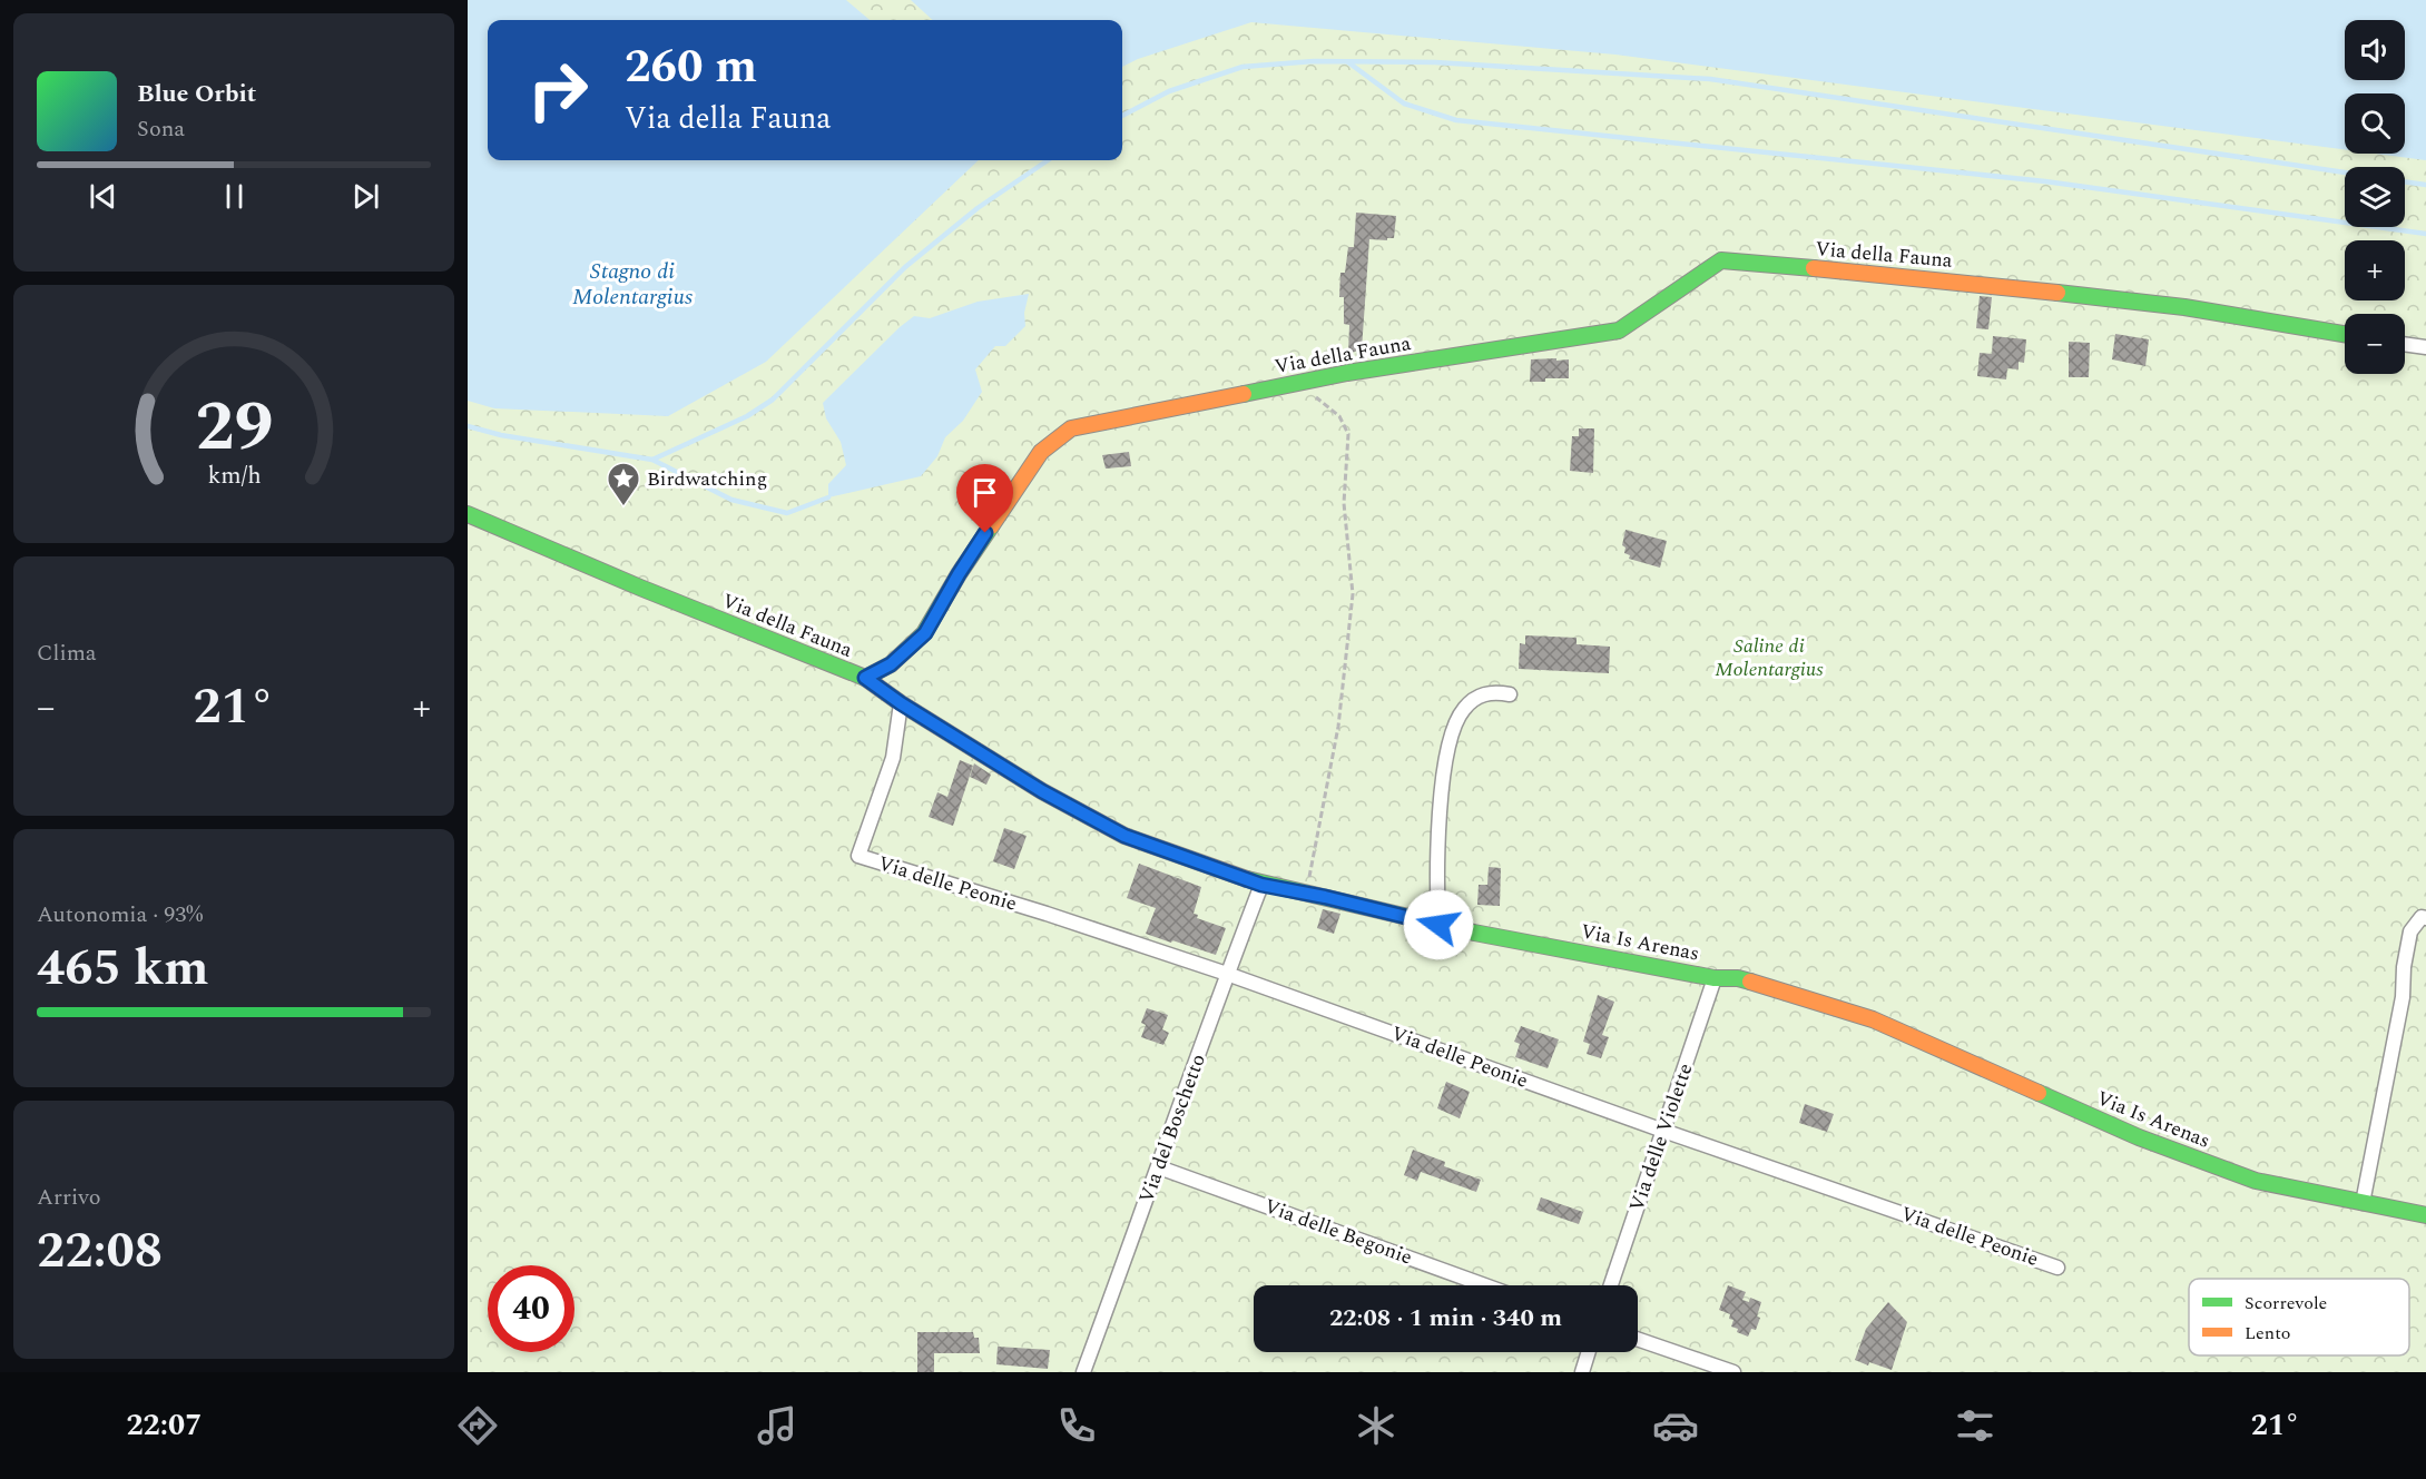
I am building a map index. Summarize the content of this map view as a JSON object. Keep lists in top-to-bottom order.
{
  "streets": {
    "street": [
      "Via della Fauna",
      "Via delle Peonie",
      "Via Is Arenas",
      "Via del Boschetto",
      "Via delle Violette",
      "Via delle Begonie"
    ]
  },
  "crossings": [
    ["Via della Fauna", "Via Is Arenas"],
    ["Via delle Peonie", "Via Is Arenas"],
    ["Via delle Peonie", "Via del Boschetto"],
    ["Via delle Peonie", "Via delle Violette"],
    ["Via Is Arenas", "Via del Boschetto"],
    ["Via Is Arenas", "Via delle Violette"],
    ["Via del Boschetto", "Via delle Begonie"]
  ],
  "water": ["Stagno di Molentargius"],
  "parks": ["Saline di Molentargius"],
  "places": {
    "place": ["Birdwatching"]
  },
  "legend": ["Scorrevole", "Lento"],
  "page": {
    "map_buttons": ["+", "−"],
    "turn": ["260 m", "Via della Fauna"],
    "song": ["Blue Orbit", "Sona"],
    "tile": [
      "Clima",
      ["Autonomia · 93%", "465 km"],
      ["Arrivo", "22:08"]
    ],
    "heat": ["−", "21°", "+"],
    "limit": "40",
    "trip": "22:08 · 1 min · 340 m",
    "tabs": ["22:07", "21°"],
    "gauge": ["29", "km/h"]
  }
}
